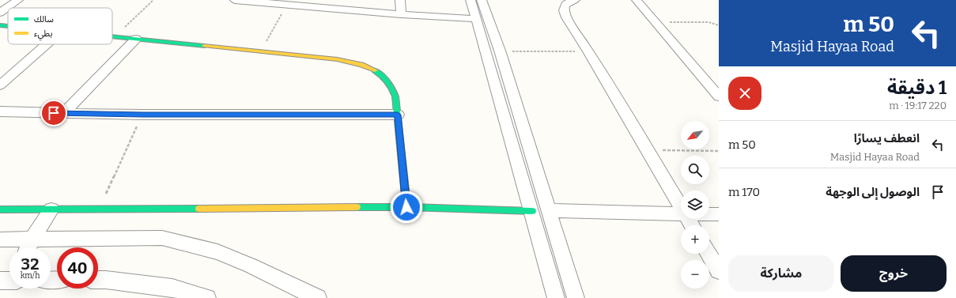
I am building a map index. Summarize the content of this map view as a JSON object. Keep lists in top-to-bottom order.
{
  "legend": ["سالك", "بطيء"],
  "north": "bottom left",
  "page": {
    "turn": ["50 m", "Masjid Hayaa Road"],
    "heading": ["1 دقيقة", "220 m · 19:17"],
    "list": [
      {
        "name": "انعطف يسارًا",
        "note": "Masjid Hayaa Road",
        "value": "50 m"
      },
      {
        "name": "الوصول إلى الوجهة",
        "value": "170 m"
      }
    ],
    "map_buttons": ["+", "−"],
    "speed": "32 km/h",
    "limit": "40",
    "buttons": ["خروج", "مشاركة"]
  }
}
